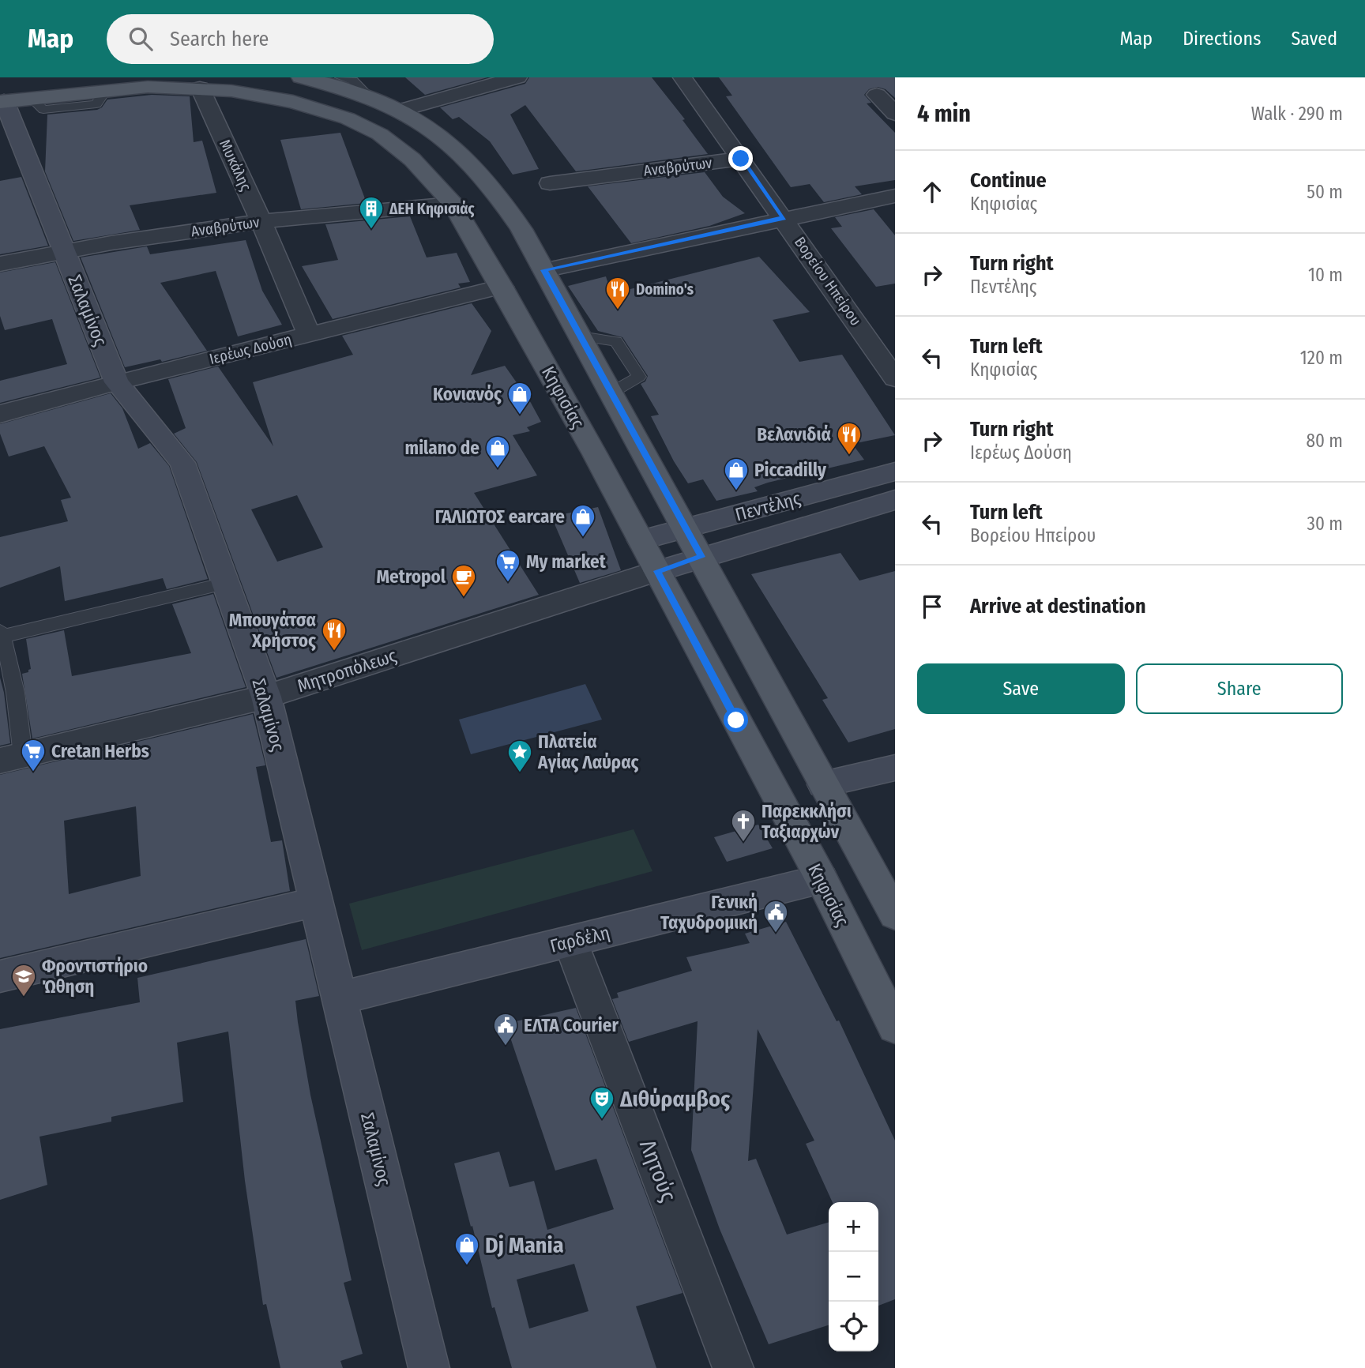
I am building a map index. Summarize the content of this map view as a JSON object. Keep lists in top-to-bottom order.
{
  "streets": {
    "main road": ["Κηφισίας"],
    "street": [
      "Μυκάλης",
      "Αναβρύτων",
      "Βορείου Ηπείρου",
      "Σαλαμίνος",
      "Ιερέως Δούση",
      "Πεντέλης",
      "Μητροπόλεως",
      "Γαρδέλη",
      "Λητούς"
    ]
  },
  "crossings": [
    ["Μυκάλης", "Αναβρύτων"],
    ["Μυκάλης", "Ιερέως Δούση"],
    ["Μυκάλης", "Κηφισίας"],
    ["Αναβρύτων", "Βορείου Ηπείρου"],
    ["Αναβρύτων", "Σαλαμίνος"],
    ["Αναβρύτων", "Κηφισίας"],
    ["Σαλαμίνος", "Ιερέως Δούση"],
    ["Σαλαμίνος", "Κηφισίας"],
    ["Σαλαμίνος", "Μητροπόλεως"],
    ["Σαλαμίνος", "Γαρδέλη"],
    ["Ιερέως Δούση", "Κηφισίας"],
    ["Κηφισίας", "Πεντέλης"],
    ["Κηφισίας", "Μητροπόλεως"],
    ["Κηφισίας", "Γαρδέλη"],
    ["Πεντέλης", "Μητροπόλεως"],
    ["Γαρδέλη", "Λητούς"]
  ],
  "places": {
    "building": ["ΔΕΗ Κηφισιάς"],
    "restaurant": ["Domino's", "Βελανιδιά", "Μπουγάτσα Χρήστος"],
    "shop": [
      "Κονιανός",
      "milano de",
      "Piccadilly",
      "ΓΑΛΙΩΤΟΣ earcare",
      "Dj Mania"
    ],
    "supermarket": ["My market", "Cretan Herbs"],
    "cafe": ["Metropol"],
    "place": ["Πλατεία Αγίας Λαύρας"],
    "church": ["Παρεκκλήσι Ταξιαρχών"],
    "public building": ["Γενική Ταχυδρομική", "ΕΛΤΑ Courier"],
    "school or university": ["Φροντιστήριο Ώθηση"],
    "theatre": ["Διθύραμβος"]
  },
  "page": {
    "header": "Map",
    "search": "Search here",
    "nav": ["Map", "Directions", "Saved"],
    "heading": ["4 min", "Walk · 290 m"],
    "list": [
      ["Continue", "Κηφισίας", "50 m"],
      ["Turn right", "Πεντέλης", "10 m"],
      ["Turn left", "Κηφισίας", "120 m"],
      ["Turn right", "Ιερέως Δούση", "80 m"],
      ["Turn left", "Βορείου Ηπείρου", "30 m"],
      "Arrive at destination"
    ],
    "buttons": ["Save", "Share"],
    "map_buttons": ["+", "−"]
  }
}
